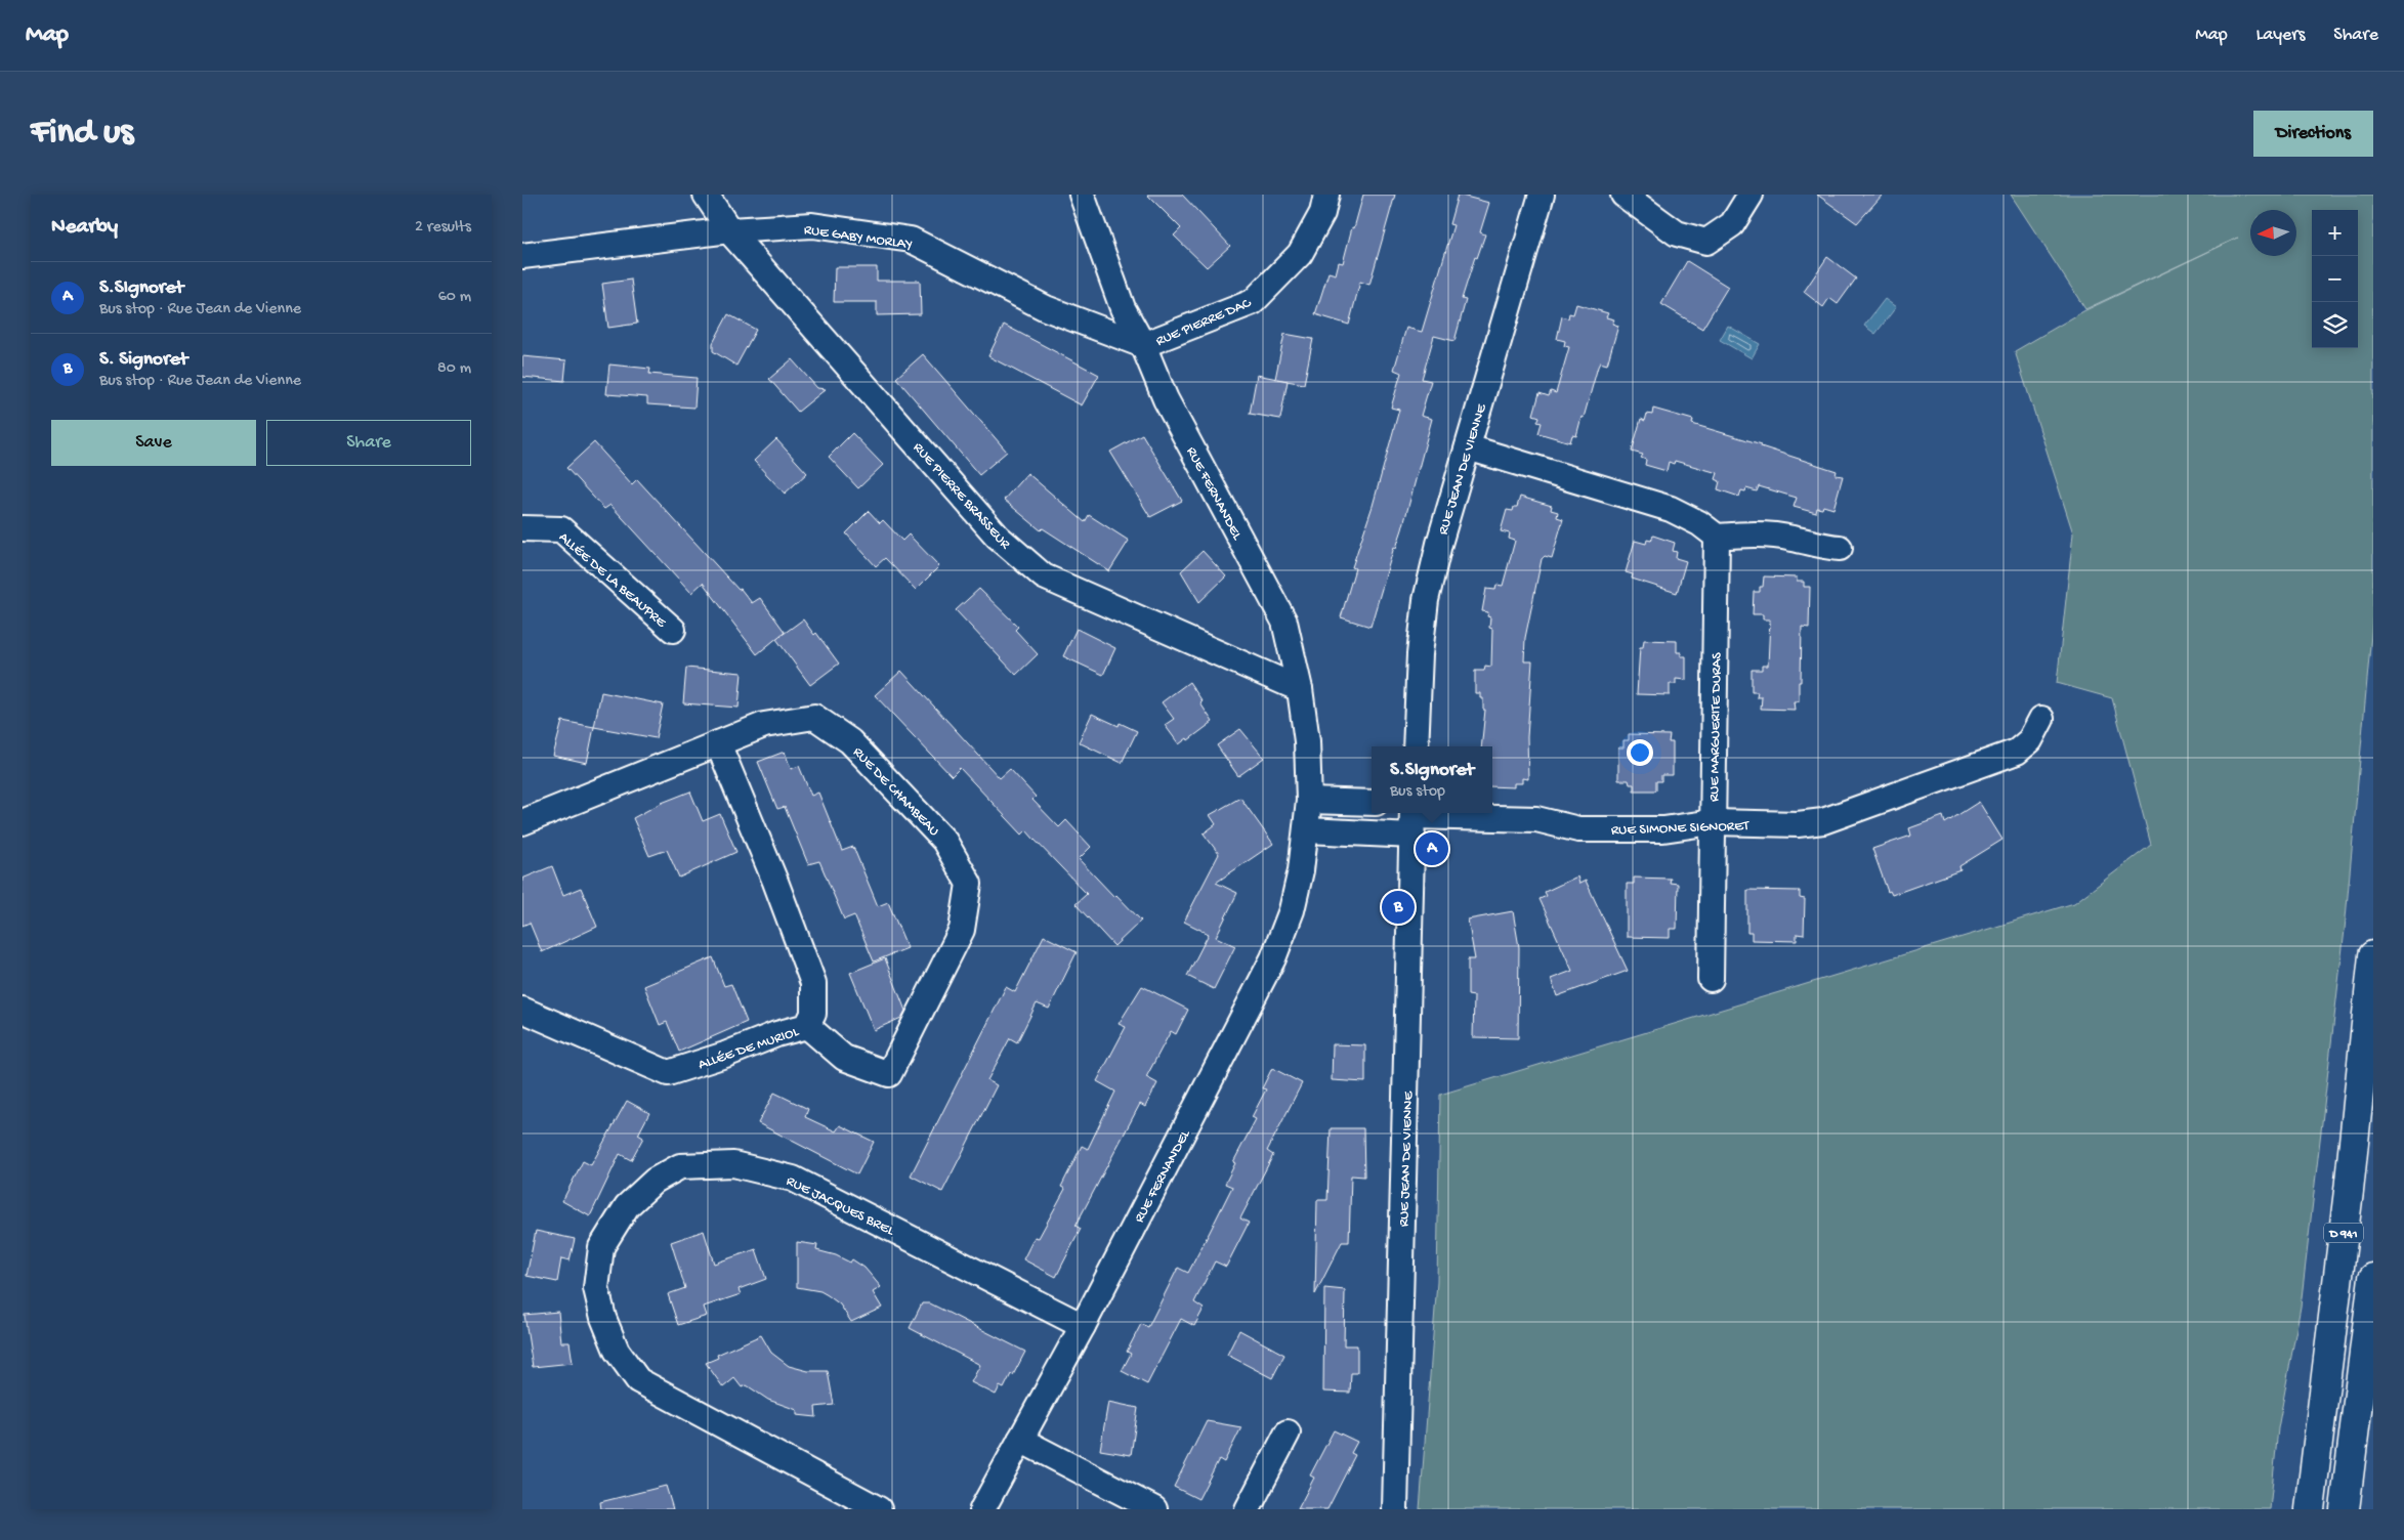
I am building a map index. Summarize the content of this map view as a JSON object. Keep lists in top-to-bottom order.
{
  "streets": {
    "highway": ["D 941"],
    "street": [
      "RUE GABY MORLAY",
      "RUE PIERRE DAC",
      "RUE JEAN DE VIENNE",
      "RUE FERNANDEL",
      "RUE PIERRE BRASSEUR",
      "ALLÉE DE LA BEAUPRE",
      "RUE MARGUERITE DURAS",
      "RUE DE CHAMBEAU",
      "RUE SIMONE SIGNORET",
      "ALLÉE DE MURIOL",
      "RUE JACQUES BREL"
    ]
  },
  "crossings": [
    ["RUE GABY MORLAY", "RUE PIERRE DAC"],
    ["RUE GABY MORLAY", "RUE FERNANDEL"],
    ["RUE GABY MORLAY", "RUE PIERRE BRASSEUR"],
    ["RUE PIERRE DAC", "RUE FERNANDEL"],
    ["RUE JEAN DE VIENNE", "RUE SIMONE SIGNORET"],
    ["RUE FERNANDEL", "RUE PIERRE BRASSEUR"],
    ["RUE FERNANDEL", "RUE JACQUES BREL"],
    ["RUE MARGUERITE DURAS", "RUE SIMONE SIGNORET"],
    ["RUE DE CHAMBEAU", "ALLÉE DE MURIOL"]
  ],
  "north": "left",
  "page": {
    "header": "Map",
    "nav": ["Map", "Layers", "Share"],
    "buttons": [
      "Directions",
      ["Save", "Share"]
    ],
    "title": "Find us",
    "heading": ["Nearby", "2 results"],
    "map_buttons": ["+", "−"],
    "list": [
      {
        "mark": "A",
        "name": "S.SIgnoret",
        "note": "Bus stop · Rue Jean de Vienne",
        "value": "60 m"
      },
      {
        "mark": "B",
        "name": "S. Signoret",
        "note": "Bus stop · Rue Jean de Vienne",
        "value": "80 m"
      }
    ],
    "popup": ["S.SIgnoret", "Bus stop"],
    "pins": ["A", "B"]
  }
}
